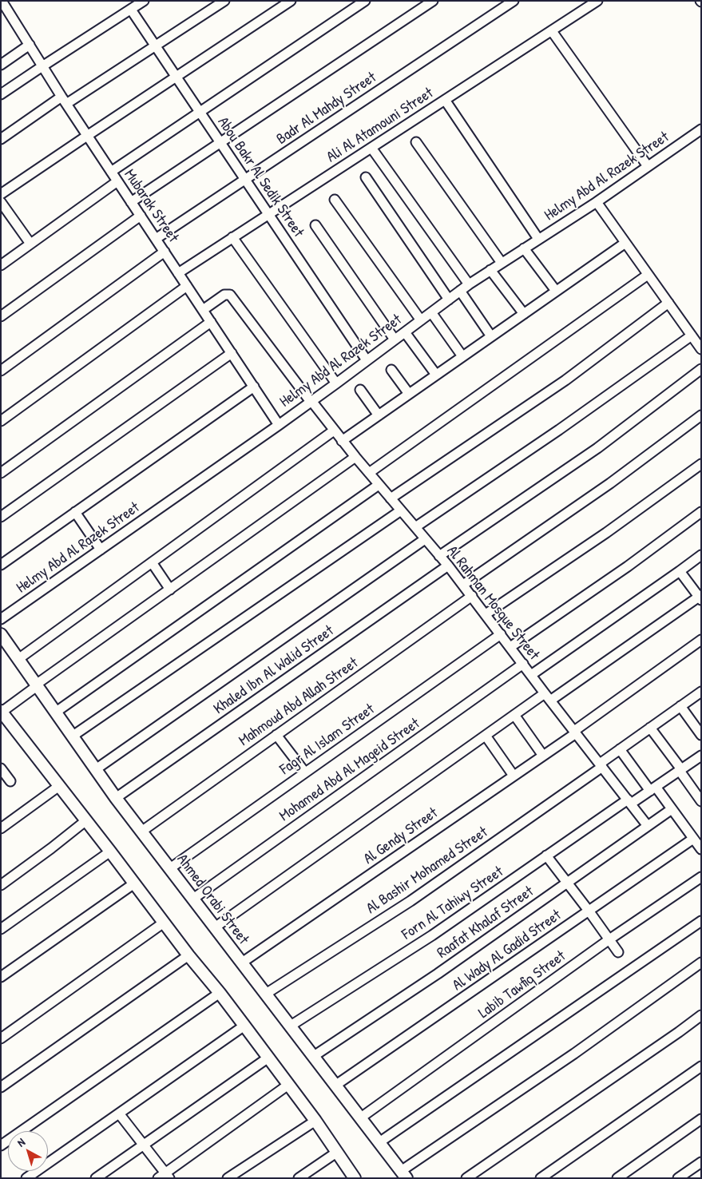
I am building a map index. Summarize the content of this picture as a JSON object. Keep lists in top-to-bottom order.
{
  "streets": {
    "street": [
      "Badr Al Mahdy Street",
      "Ali Al Atamouni Street",
      "Helmy Abd Al Razek Street",
      "Abou Bakr Al Sedik Street",
      "Mubarak Street",
      "Al Rahman Mosque Street",
      "Khaled Ibn Al Walid Street",
      "Mahmoud Abd Allah Street",
      "Fagr Al Islam Street",
      "Mohamed Abd Al Mageid Street",
      "Al Gendy Street",
      "Al Bashir Mohamed Street",
      "Ahmed Orabi Street",
      "Forn Al Tahiwy Street",
      "Raafat Khalaf Street",
      "Al Wady Al Gadid Street",
      "Labib Tawfiq Street"
    ]
  },
  "crossings": [
    ["Badr Al Mahdy Street", "Abou Bakr Al Sedik Street"],
    ["Badr Al Mahdy Street", "Mubarak Street"],
    ["Ali Al Atamouni Street", "Abou Bakr Al Sedik Street"],
    ["Ali Al Atamouni Street", "Mubarak Street"],
    ["Helmy Abd Al Razek Street", "Abou Bakr Al Sedik Street"],
    ["Helmy Abd Al Razek Street", "Mubarak Street"],
    ["Helmy Abd Al Razek Street", "Al Rahman Mosque Street"],
    ["Mubarak Street", "Al Rahman Mosque Street"],
    ["Al Rahman Mosque Street", "Khaled Ibn Al Walid Street"],
    ["Al Rahman Mosque Street", "Mahmoud Abd Allah Street"],
    ["Al Rahman Mosque Street", "Fagr Al Islam Street"],
    ["Al Rahman Mosque Street", "Mohamed Abd Al Mageid Street"],
    ["Al Rahman Mosque Street", "Al Gendy Street"],
    ["Al Rahman Mosque Street", "Al Bashir Mohamed Street"],
    ["Al Rahman Mosque Street", "Forn Al Tahiwy Street"],
    ["Al Rahman Mosque Street", "Raafat Khalaf Street"],
    ["Khaled Ibn Al Walid Street", "Ahmed Orabi Street"],
    ["Mahmoud Abd Allah Street", "Ahmed Orabi Street"],
    ["Fagr Al Islam Street", "Ahmed Orabi Street"],
    ["Mohamed Abd Al Mageid Street", "Ahmed Orabi Street"],
    ["Al Gendy Street", "Ahmed Orabi Street"],
    ["Al Bashir Mohamed Street", "Ahmed Orabi Street"],
    ["Ahmed Orabi Street", "Forn Al Tahiwy Street"],
    ["Ahmed Orabi Street", "Raafat Khalaf Street"],
    ["Ahmed Orabi Street", "Al Wady Al Gadid Street"],
    ["Ahmed Orabi Street", "Labib Tawfiq Street"]
  ],
  "north": "top left"
}
